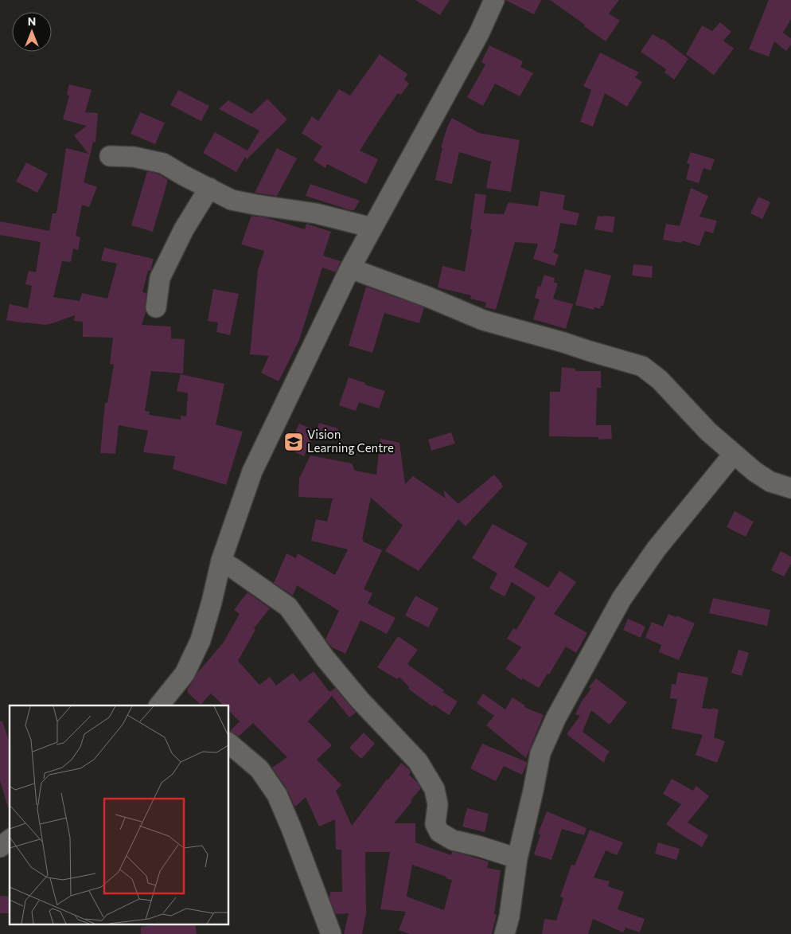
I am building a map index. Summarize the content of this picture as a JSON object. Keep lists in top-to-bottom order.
{
  "places": {
    "school or university": ["Vision Learning Centre"]
  },
  "north": "top"
}
